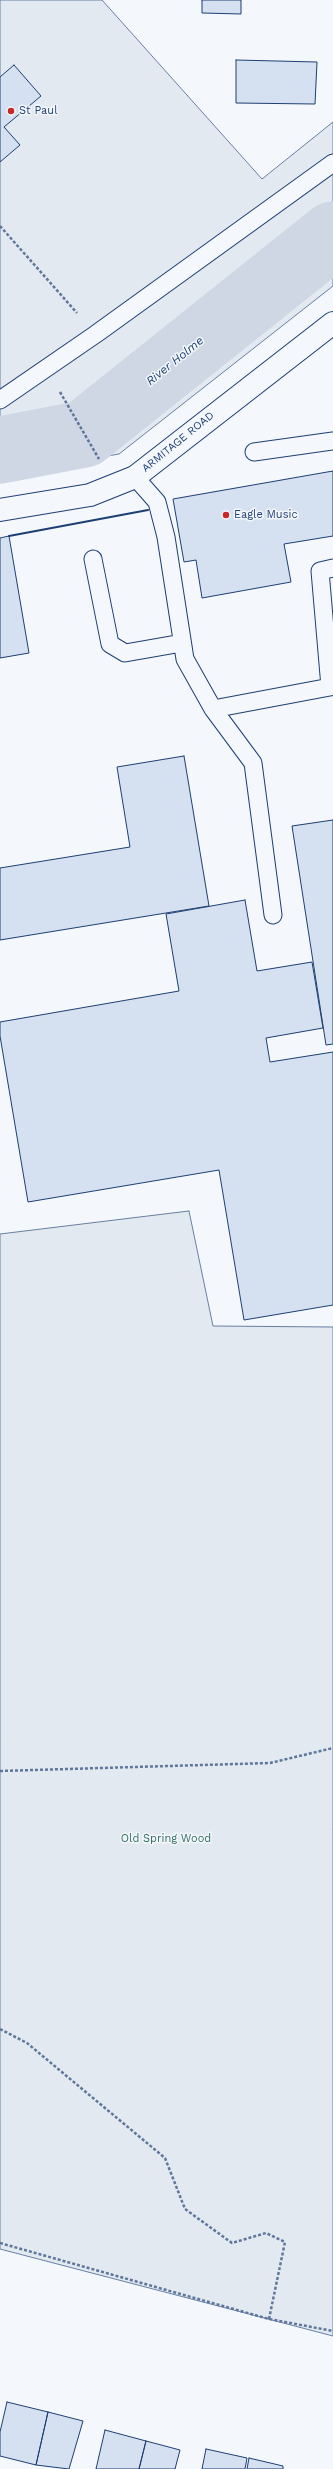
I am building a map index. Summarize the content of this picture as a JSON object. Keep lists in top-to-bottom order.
{
  "streets": {
    "main road": ["ARMITAGE ROAD"]
  },
  "water": ["River Holme"],
  "parks": ["Old Spring Wood"],
  "places": ["St Paul", "Eagle Music"]
}
